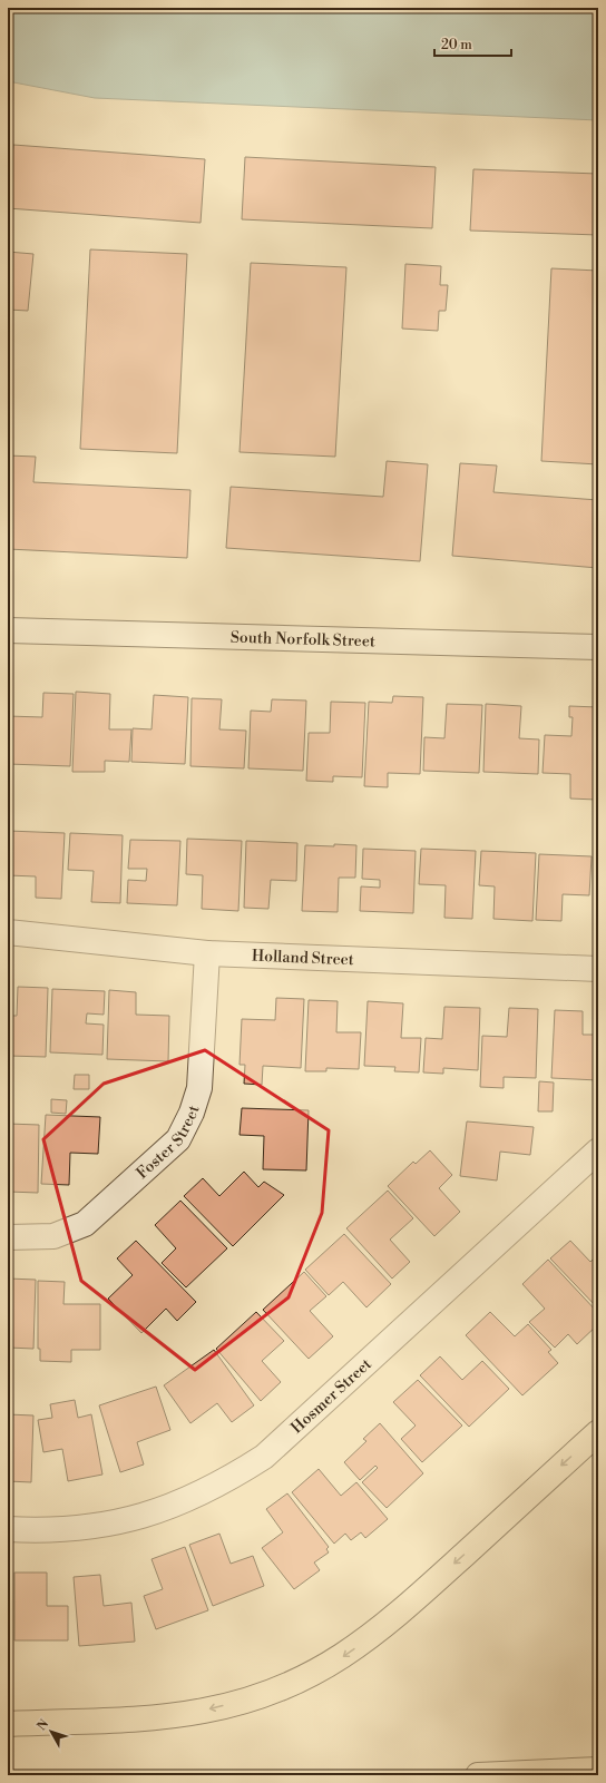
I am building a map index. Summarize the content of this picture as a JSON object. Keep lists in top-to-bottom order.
{
  "streets": {
    "street": [
      "South Norfolk Street",
      "Holland Street",
      "Foster Street",
      "Hosmer Street"
    ]
  },
  "crossings": [
    ["Holland Street", "Foster Street"]
  ],
  "scale_bar": "20 m",
  "north": "top left"
}
